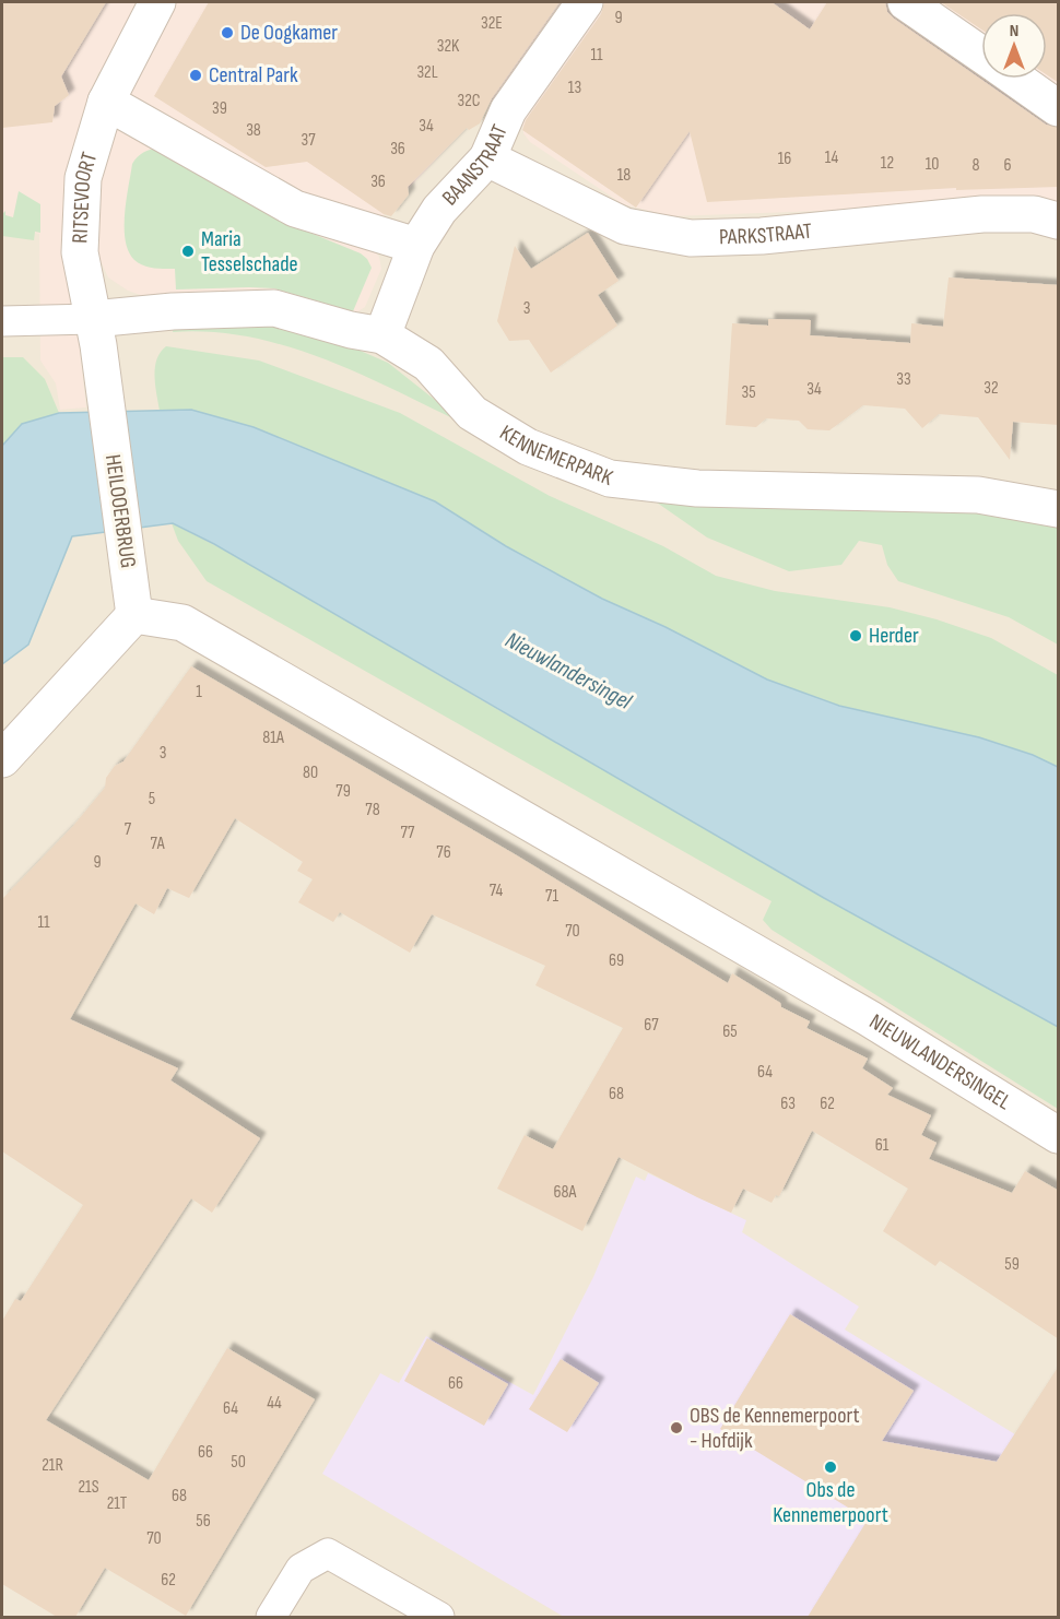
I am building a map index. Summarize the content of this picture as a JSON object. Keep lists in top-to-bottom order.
{
  "streets": {
    "street": [
      "BAANSTRAAT",
      "RITSEVOORT",
      "PARKSTRAAT",
      "KENNEMERPARK",
      "HEILOOERBRUG",
      "NIEUWLANDERSINGEL"
    ]
  },
  "crossings": [
    ["BAANSTRAAT", "PARKSTRAAT"],
    ["BAANSTRAAT", "KENNEMERPARK"],
    ["RITSEVOORT", "KENNEMERPARK"],
    ["RITSEVOORT", "HEILOOERBRUG"],
    ["HEILOOERBRUG", "NIEUWLANDERSINGEL"]
  ],
  "water": ["Nieuwlandersingel"],
  "places": [
    "De Oogkamer",
    "Central Park",
    "Maria Tesselschade",
    "Herder",
    "OBS de Kennemerpoort - Hofdijk",
    "Obs de Kennemerpoort"
  ],
  "house_numbers": [
    "9",
    "32E",
    "32K",
    "11",
    "32L",
    "13",
    "32C",
    "39",
    "34",
    "38",
    "37",
    "36",
    "14",
    "16",
    "12",
    "10",
    "8",
    "6",
    "18",
    "36",
    "3",
    "33",
    "32",
    "34",
    "35",
    "1",
    "81A",
    "3",
    "80",
    "79",
    "5",
    "78",
    "7",
    "77",
    "7A",
    "76",
    "9",
    "74",
    "71",
    "11",
    "70",
    "69",
    "67",
    "65",
    "64",
    "68",
    "63",
    "62",
    "61",
    "68A",
    "59",
    "66",
    "44",
    "64",
    "66",
    "50",
    "21R",
    "21S",
    "68",
    "21T",
    "56",
    "70",
    "62"
  ],
  "north": "top"
}
